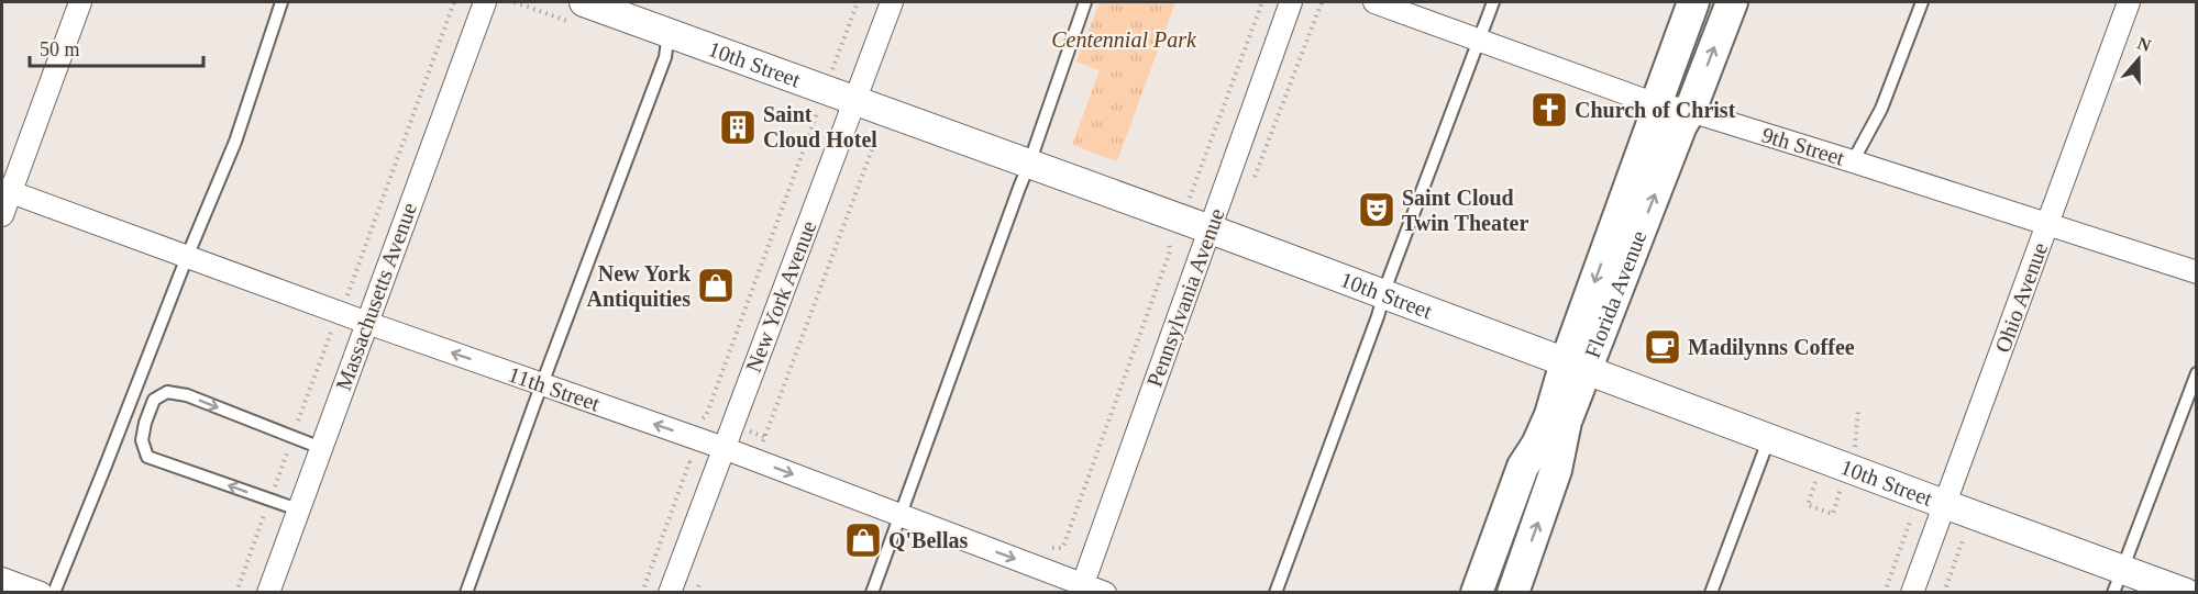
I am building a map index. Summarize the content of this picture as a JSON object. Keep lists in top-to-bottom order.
{
  "streets": {
    "main road": ["Florida Avenue"],
    "street": [
      "10th Street",
      "9th Street",
      "Massachusetts Avenue",
      "New York Avenue",
      "Pennsylvania Avenue",
      "Ohio Avenue",
      "11th Street"
    ]
  },
  "crossings": [
    ["10th Street", "Florida Avenue"],
    ["10th Street", "New York Avenue"],
    ["10th Street", "Pennsylvania Avenue"],
    ["10th Street", "Ohio Avenue"],
    ["9th Street", "Florida Avenue"],
    ["9th Street", "Ohio Avenue"],
    ["Massachusetts Avenue", "11th Street"],
    ["New York Avenue", "11th Street"],
    ["Pennsylvania Avenue", "11th Street"]
  ],
  "parks": ["Centennial Park"],
  "places": {
    "church": ["Church of Christ"],
    "building": ["Saint Cloud Hotel"],
    "theatre": ["Saint Cloud Twin Theater"],
    "shop": ["New York Antiquities", "Q'Bellas"],
    "cafe": ["Madilynns Coffee"]
  },
  "scale_bar": "50 m",
  "north": "top"
}
